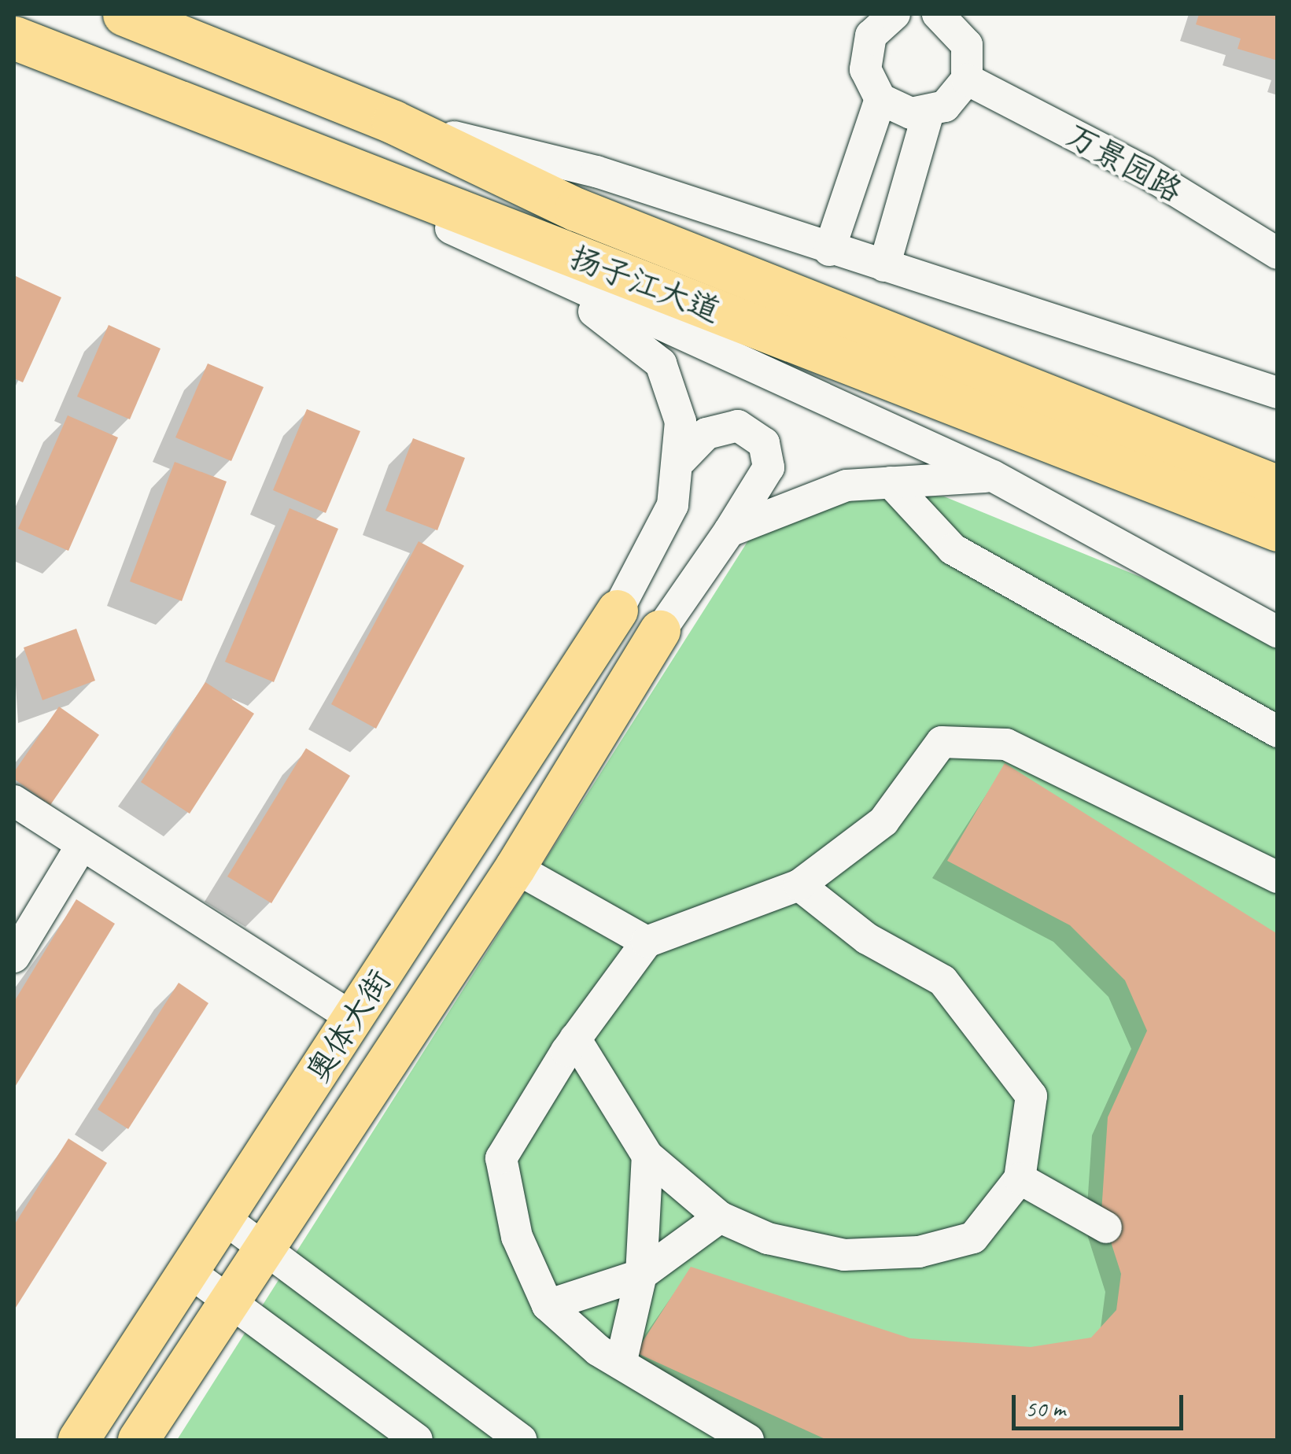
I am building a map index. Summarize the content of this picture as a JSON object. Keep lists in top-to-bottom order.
{
  "streets": {
    "highway": ["扬子江大道"],
    "main road": ["奥体大街"],
    "street": ["万景园路"]
  },
  "scale_bar": "50 m"
}
